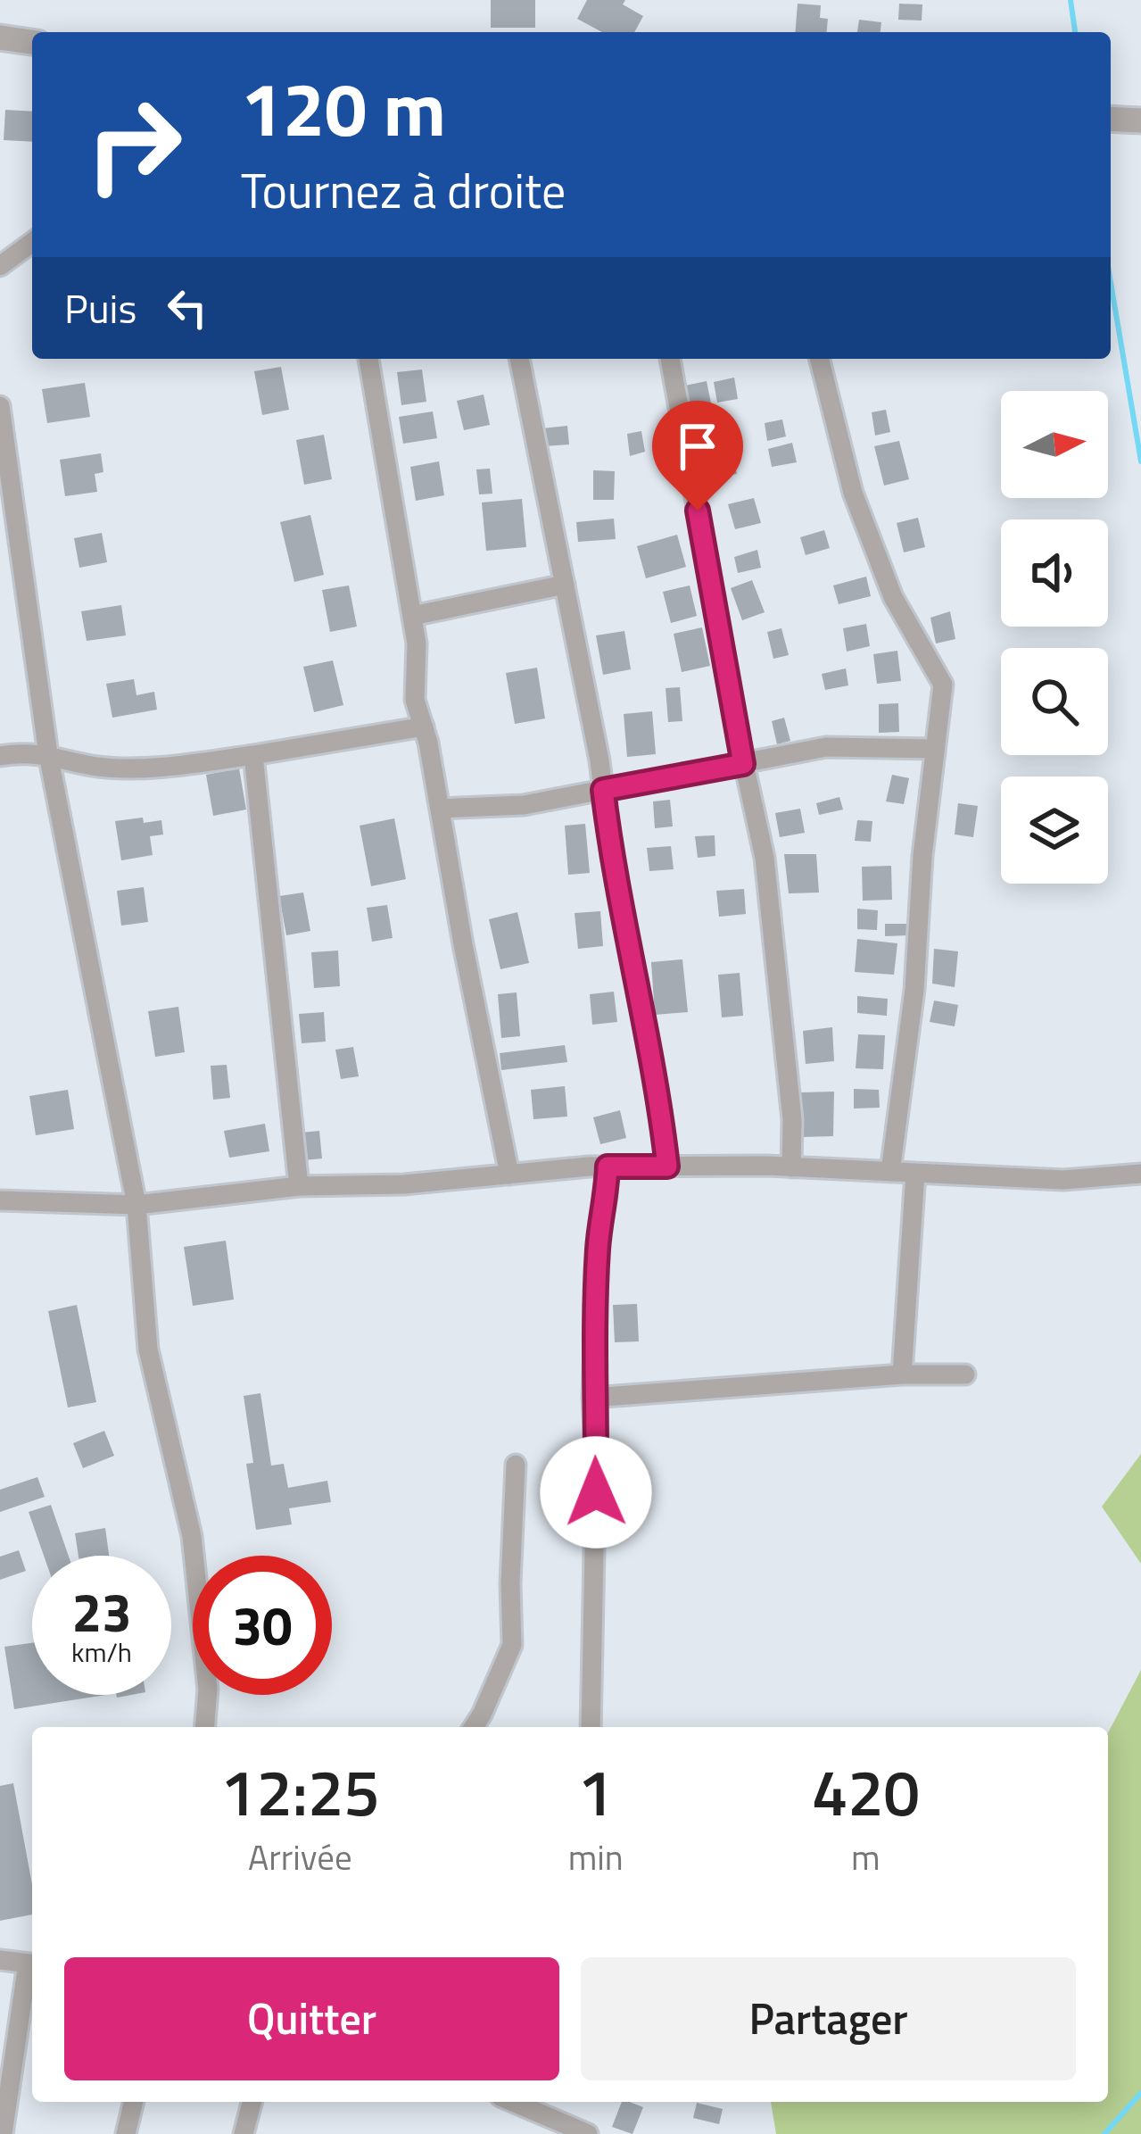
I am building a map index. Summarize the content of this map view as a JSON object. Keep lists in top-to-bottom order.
{
  "north": "right",
  "page": {
    "turn": ["120 m", "Tournez à droite"],
    "then": "Puis",
    "speed": "23 km/h",
    "limit": "30",
    "eta": [
      "12:25",
      "Arrivée",
      "1",
      "min",
      "420",
      "m"
    ],
    "buttons": ["Quitter", "Partager"]
  }
}
